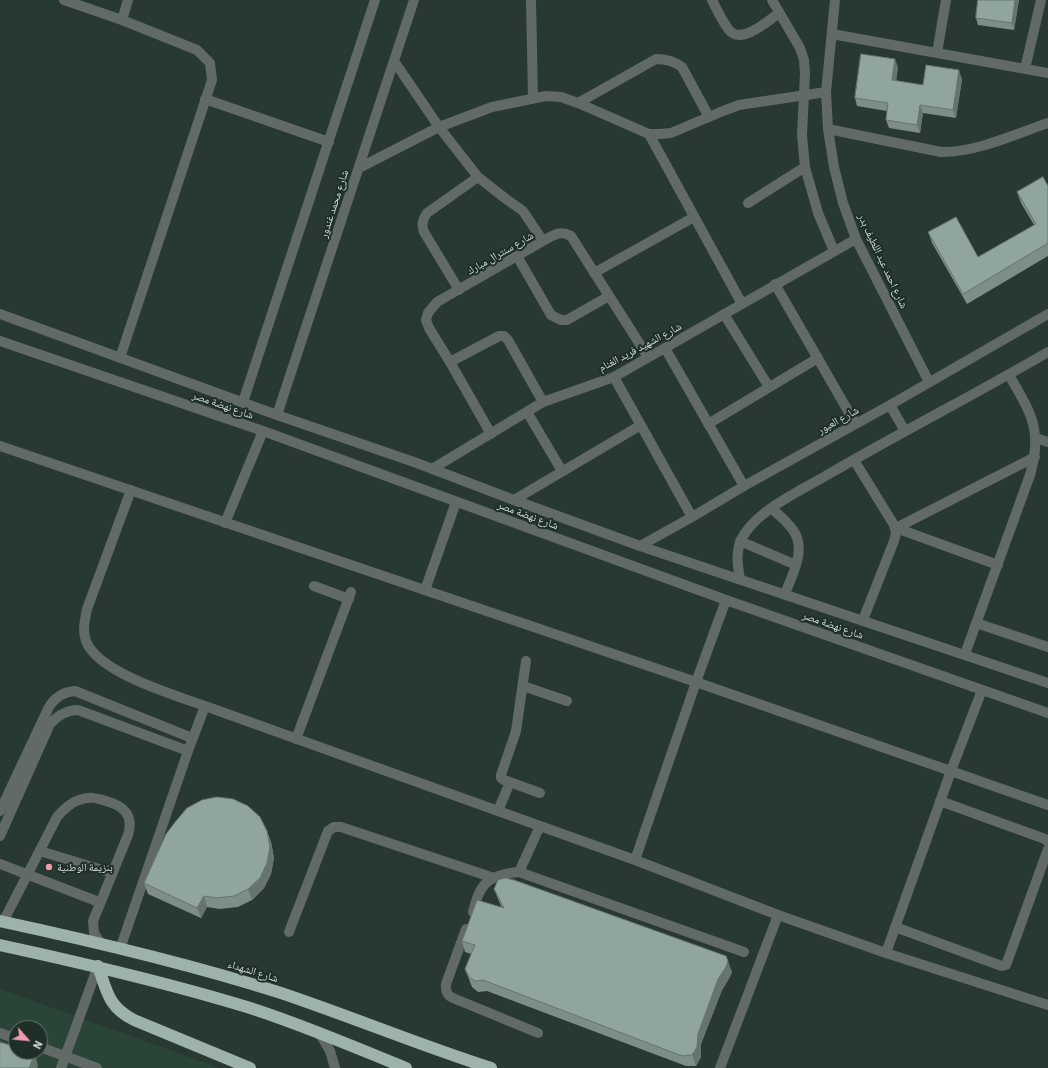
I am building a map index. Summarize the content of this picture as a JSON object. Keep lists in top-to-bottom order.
{
  "streets": {
    "highway": ["شارع الشهداء"],
    "street": [
      "شارع محمد غندور",
      "شارع سنترال مبارك",
      "شارع احمد عبد اللطيف بدر",
      "شارع الشهيد فريد الغنام",
      "شارع نهضة مصر",
      "شارع العبور"
    ]
  },
  "crossings": [
    ["شارع محمد غندور", "شارع سنترال مبارك"],
    ["شارع محمد غندور", "شارع نهضة مصر"],
    ["شارع سنترال مبارك", "شارع الشهيد فريد الغنام"],
    ["شارع احمد عبد اللطيف بدر", "شارع الشهيد فريد الغنام"],
    ["شارع احمد عبد اللطيف بدر", "شارع العبور"],
    ["شارع الشهيد فريد الغنام", "شارع نهضة مصر"],
    ["شارع نهضة مصر", "شارع العبور"]
  ],
  "places": ["بنزيمة الوطنية"],
  "north": "bottom right"
}
